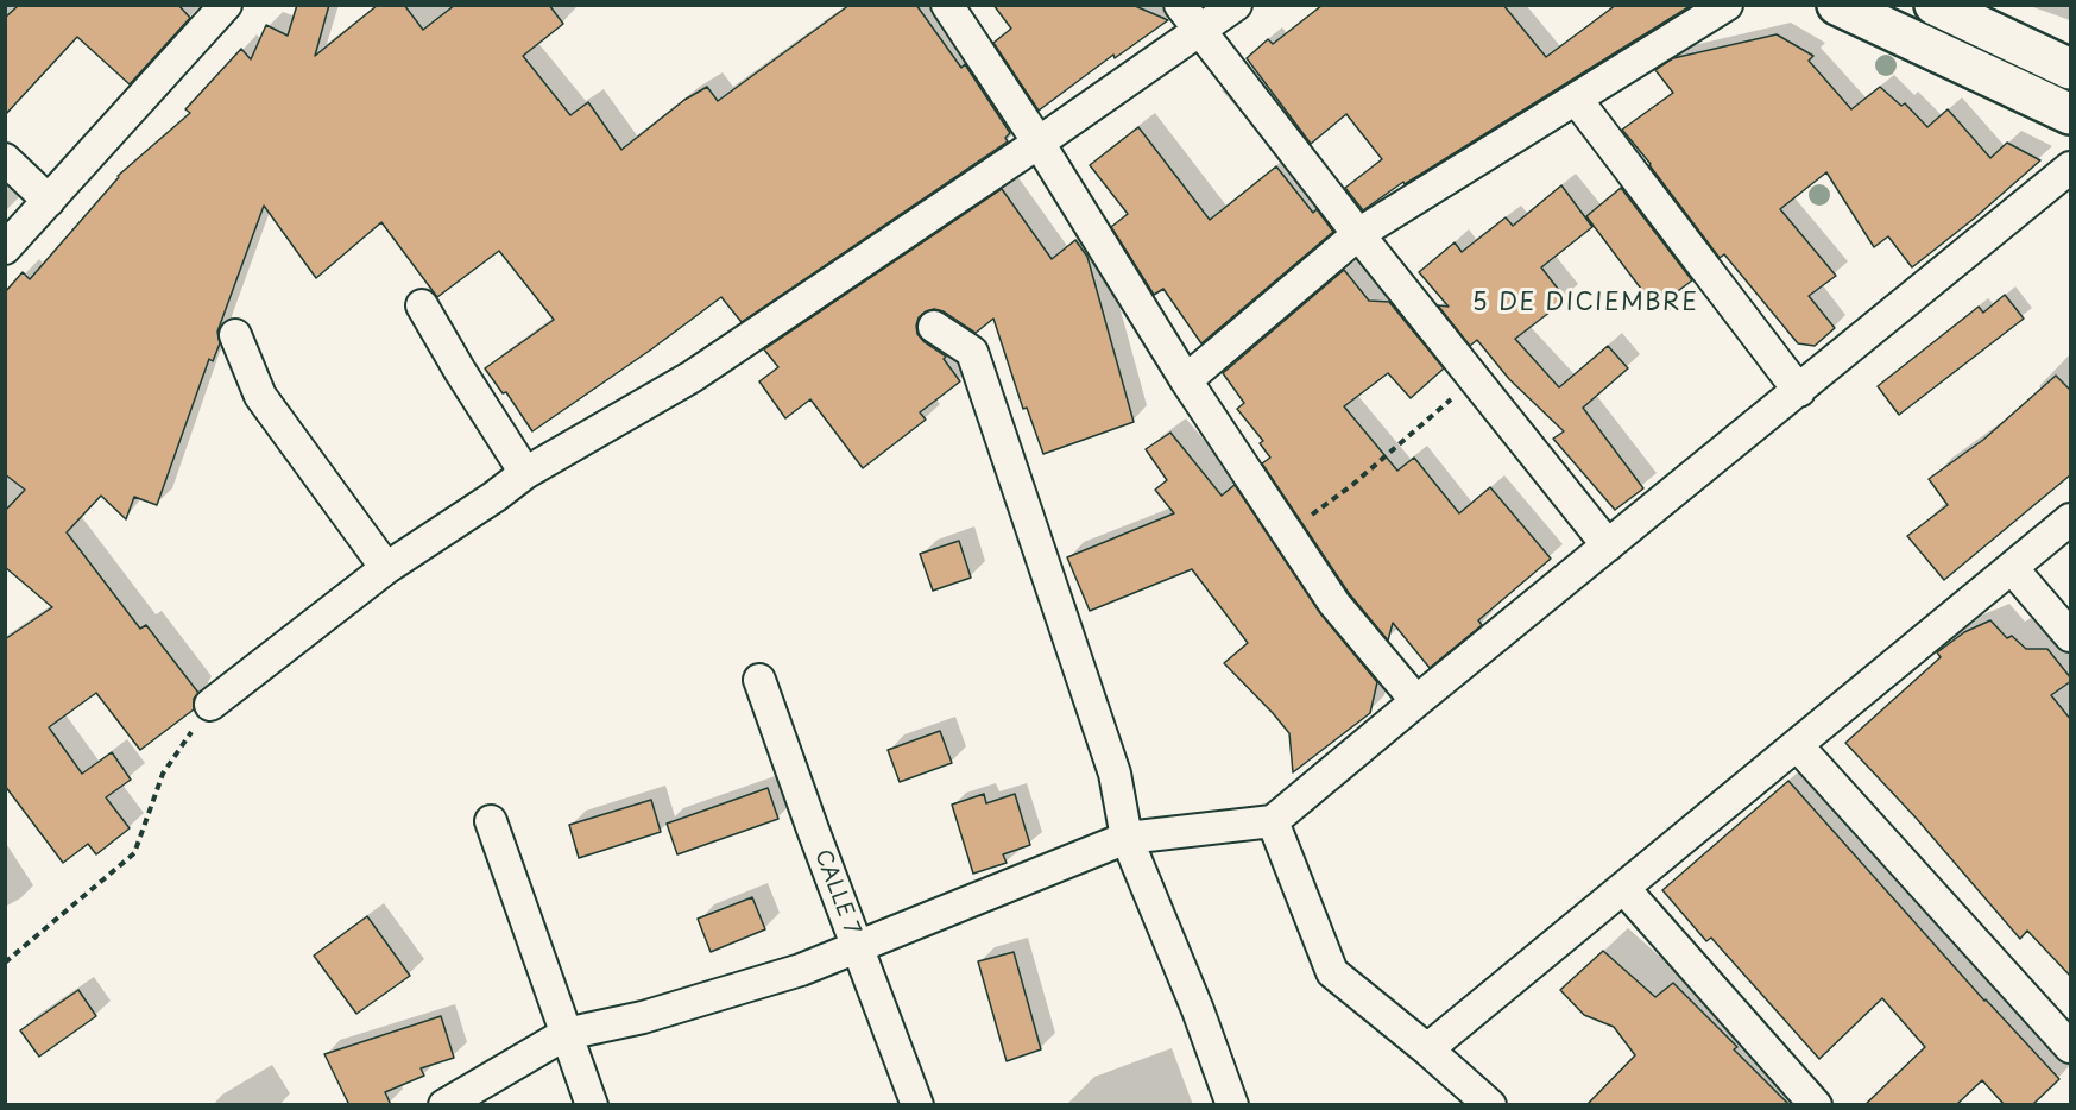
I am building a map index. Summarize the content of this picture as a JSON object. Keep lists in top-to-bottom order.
{
  "streets": {
    "street": ["CALLE 7"]
  },
  "districts": ["5 DE DICIEMBRE"]
}
